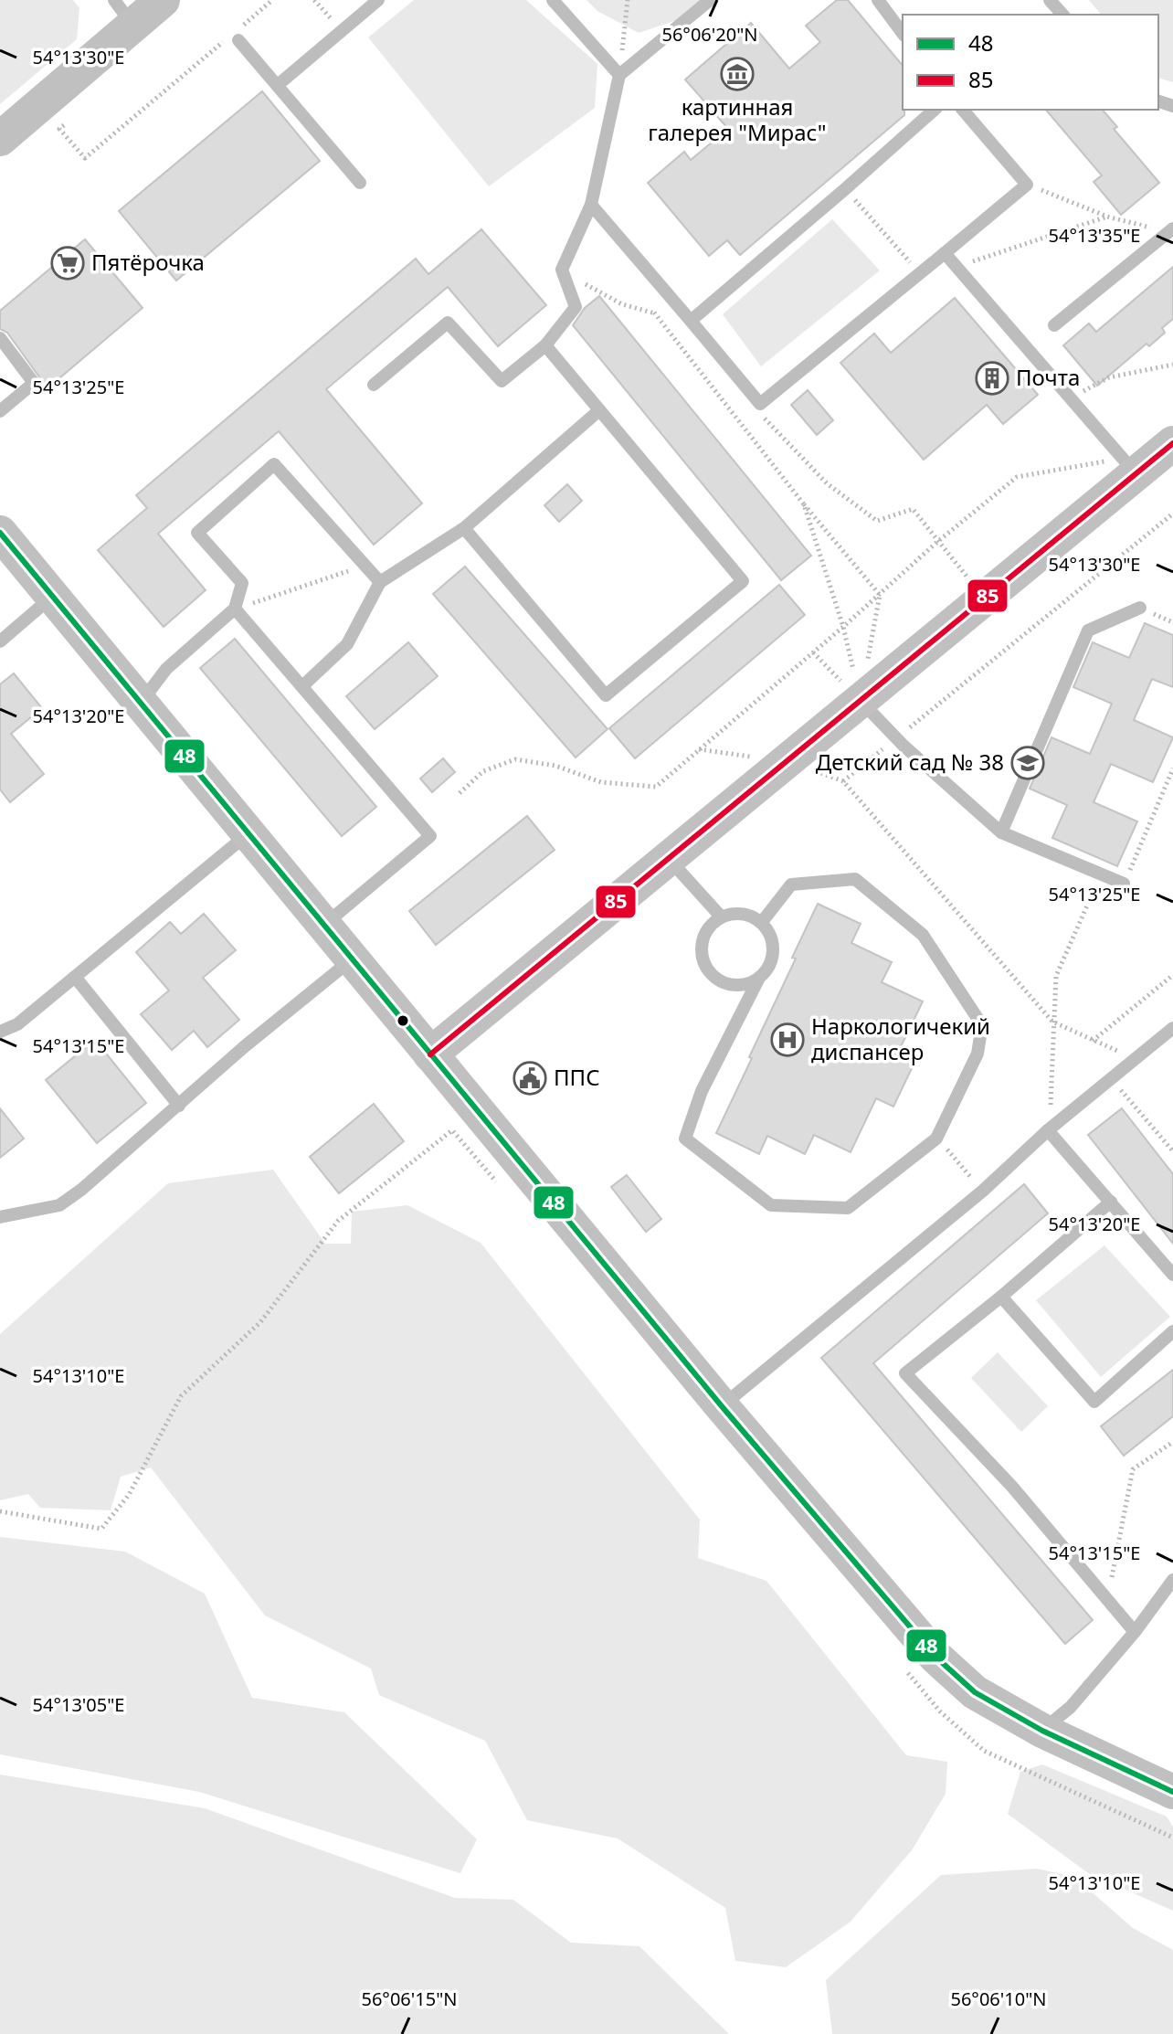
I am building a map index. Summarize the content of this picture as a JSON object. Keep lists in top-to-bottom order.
{
  "places": {
    "museum": ["картинная галерея \"Мирас\""],
    "supermarket": ["Пятёрочка"],
    "building": ["Почта"],
    "school or university": ["Детский сад № 38"],
    "hospital": ["Наркологичекий диспансер"],
    "public building": ["ППС"]
  },
  "lines": ["transit line 85", "transit line 48"],
  "legend": ["48", "85"],
  "coordinates": [
    "56°06'20\"N",
    "54°13'30\"E",
    "54°13'35\"E",
    "54°13'25\"E",
    "54°13'20\"E",
    "54°13'15\"E",
    "54°13'10\"E",
    "54°13'05\"E",
    "56°06'15\"N",
    "56°06'10\"N"
  ]
}
